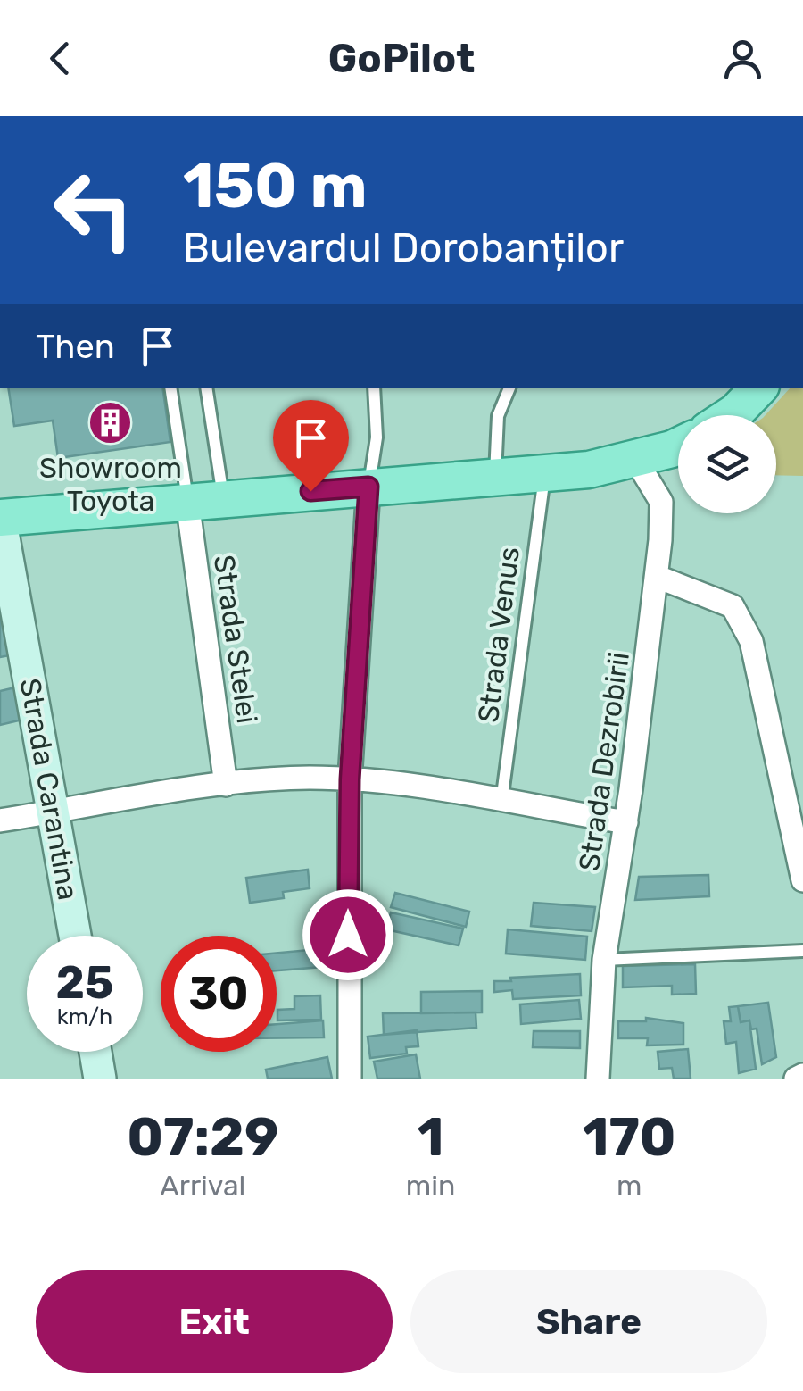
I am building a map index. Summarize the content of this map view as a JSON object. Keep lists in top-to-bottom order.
{
  "streets": {
    "main road": ["Strada Carantina"],
    "street": ["Strada Stelei", "Strada Dezrobirii"],
    "lane": ["Strada Venus"]
  },
  "places": {
    "building": ["Showroom Toyota"]
  },
  "page": {
    "header": "GoPilot",
    "turn": ["150 m", "Bulevardul Dorobanților"],
    "then": "Then",
    "speed": "25 km/h",
    "limit": "30",
    "eta": [
      "07:29",
      "Arrival",
      "1",
      "min",
      "170",
      "m"
    ],
    "buttons": ["Exit", "Share"]
  }
}
